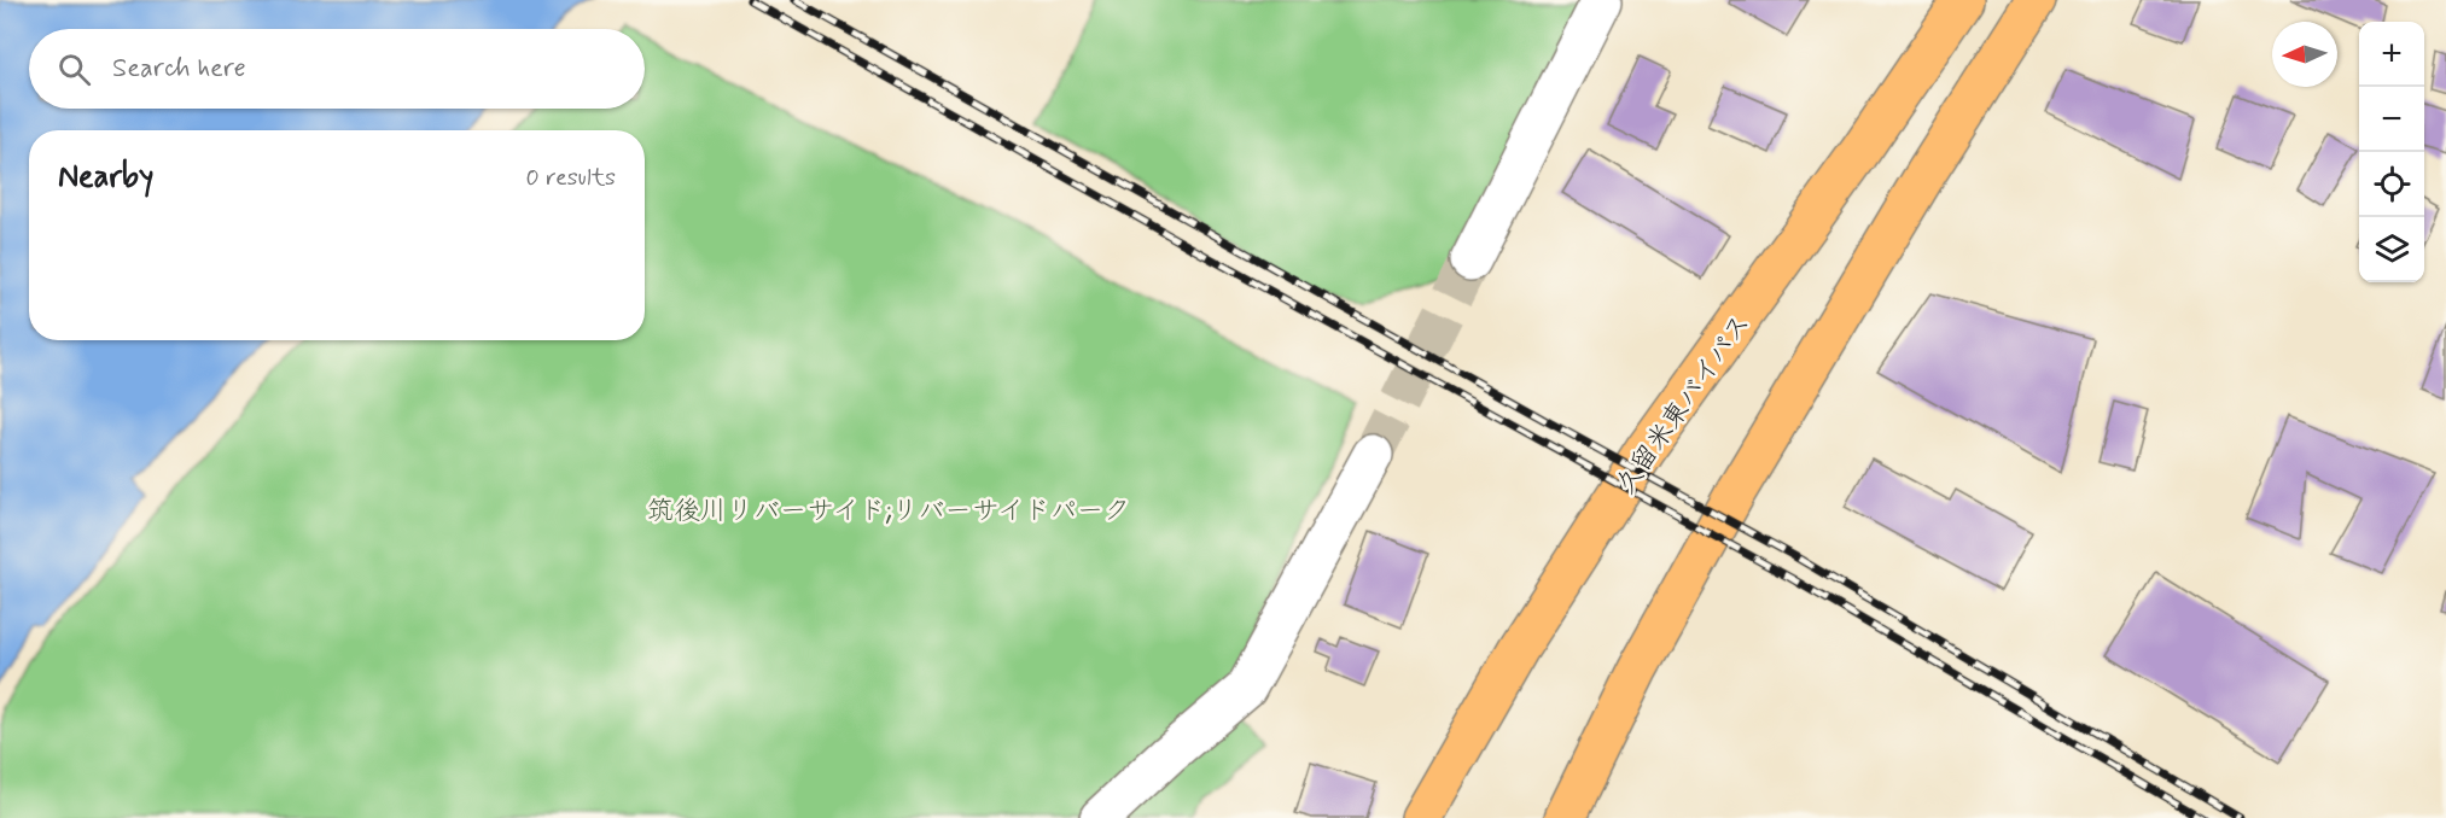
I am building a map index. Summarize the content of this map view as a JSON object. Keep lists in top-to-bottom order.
{
  "streets": {
    "highway": ["久留米東バイパス"]
  },
  "parks": ["筑後川リバーサイド;リバーサイドパーク"],
  "north": "left",
  "page": {
    "map_buttons": ["+", "−"],
    "search": "Search here",
    "heading": ["Nearby", "0 results"]
  }
}
